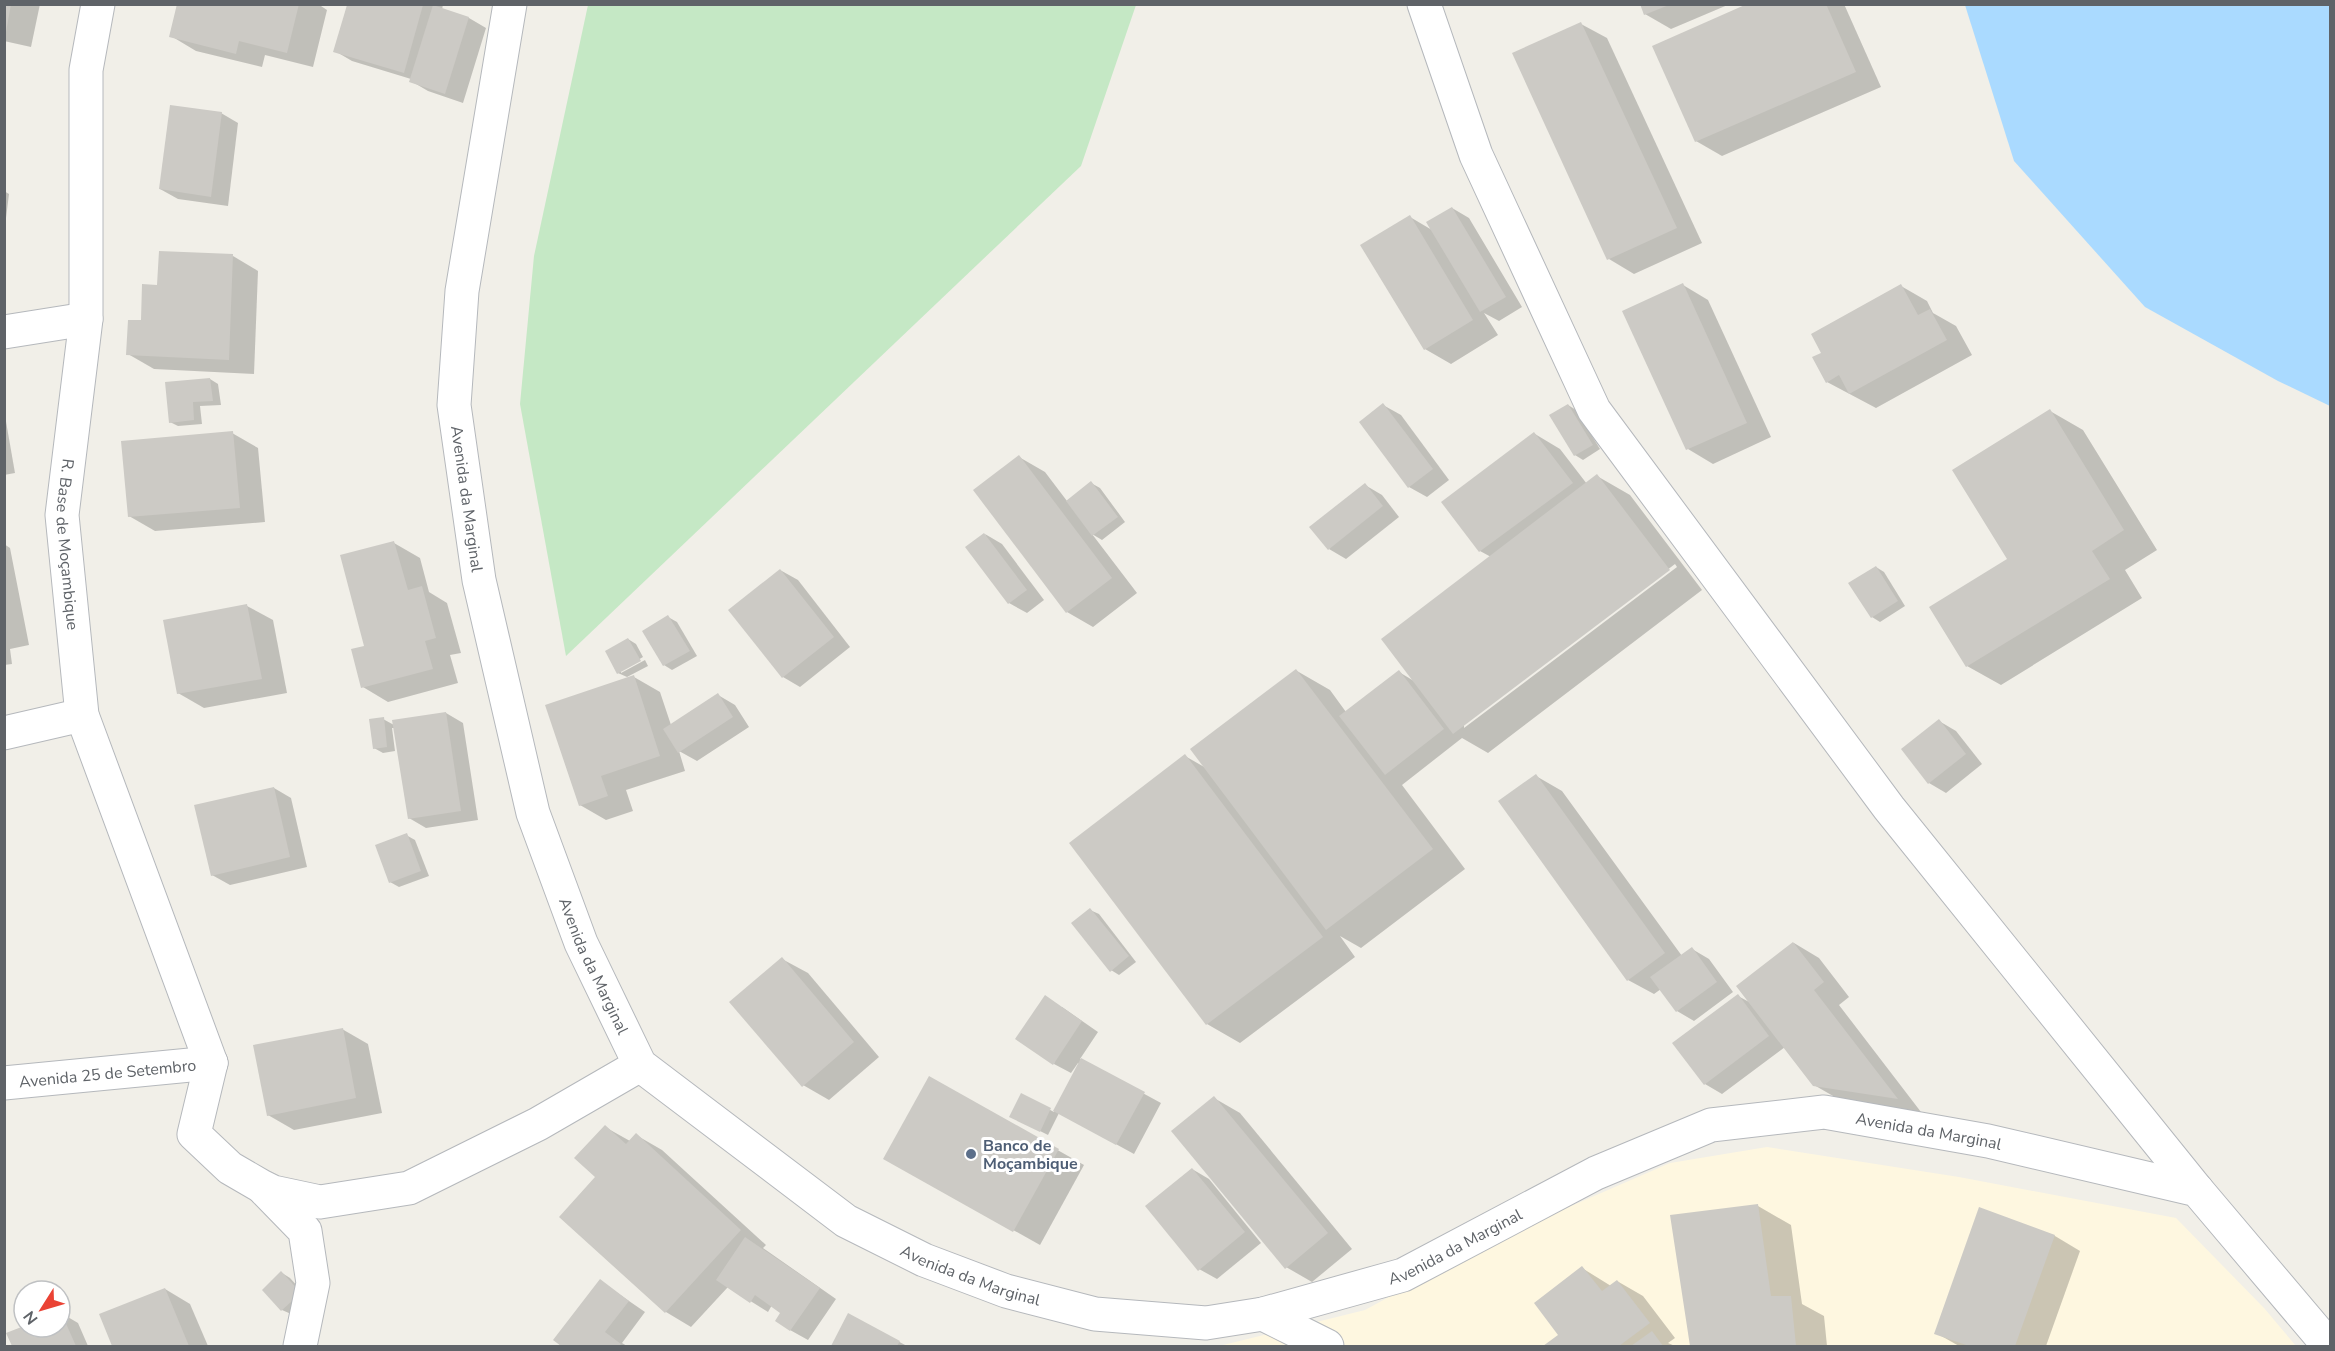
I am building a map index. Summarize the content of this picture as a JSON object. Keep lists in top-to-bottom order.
{
  "streets": {
    "street": ["Avenida da Marginal", "R. Base de Moçambique", "Avenida 25 de Setembro"]
  },
  "crossings": [
    ["R. Base de Moçambique", "Avenida 25 de Setembro"]
  ],
  "places": ["Banco de Moçambique"],
  "north": "bottom left"
}
